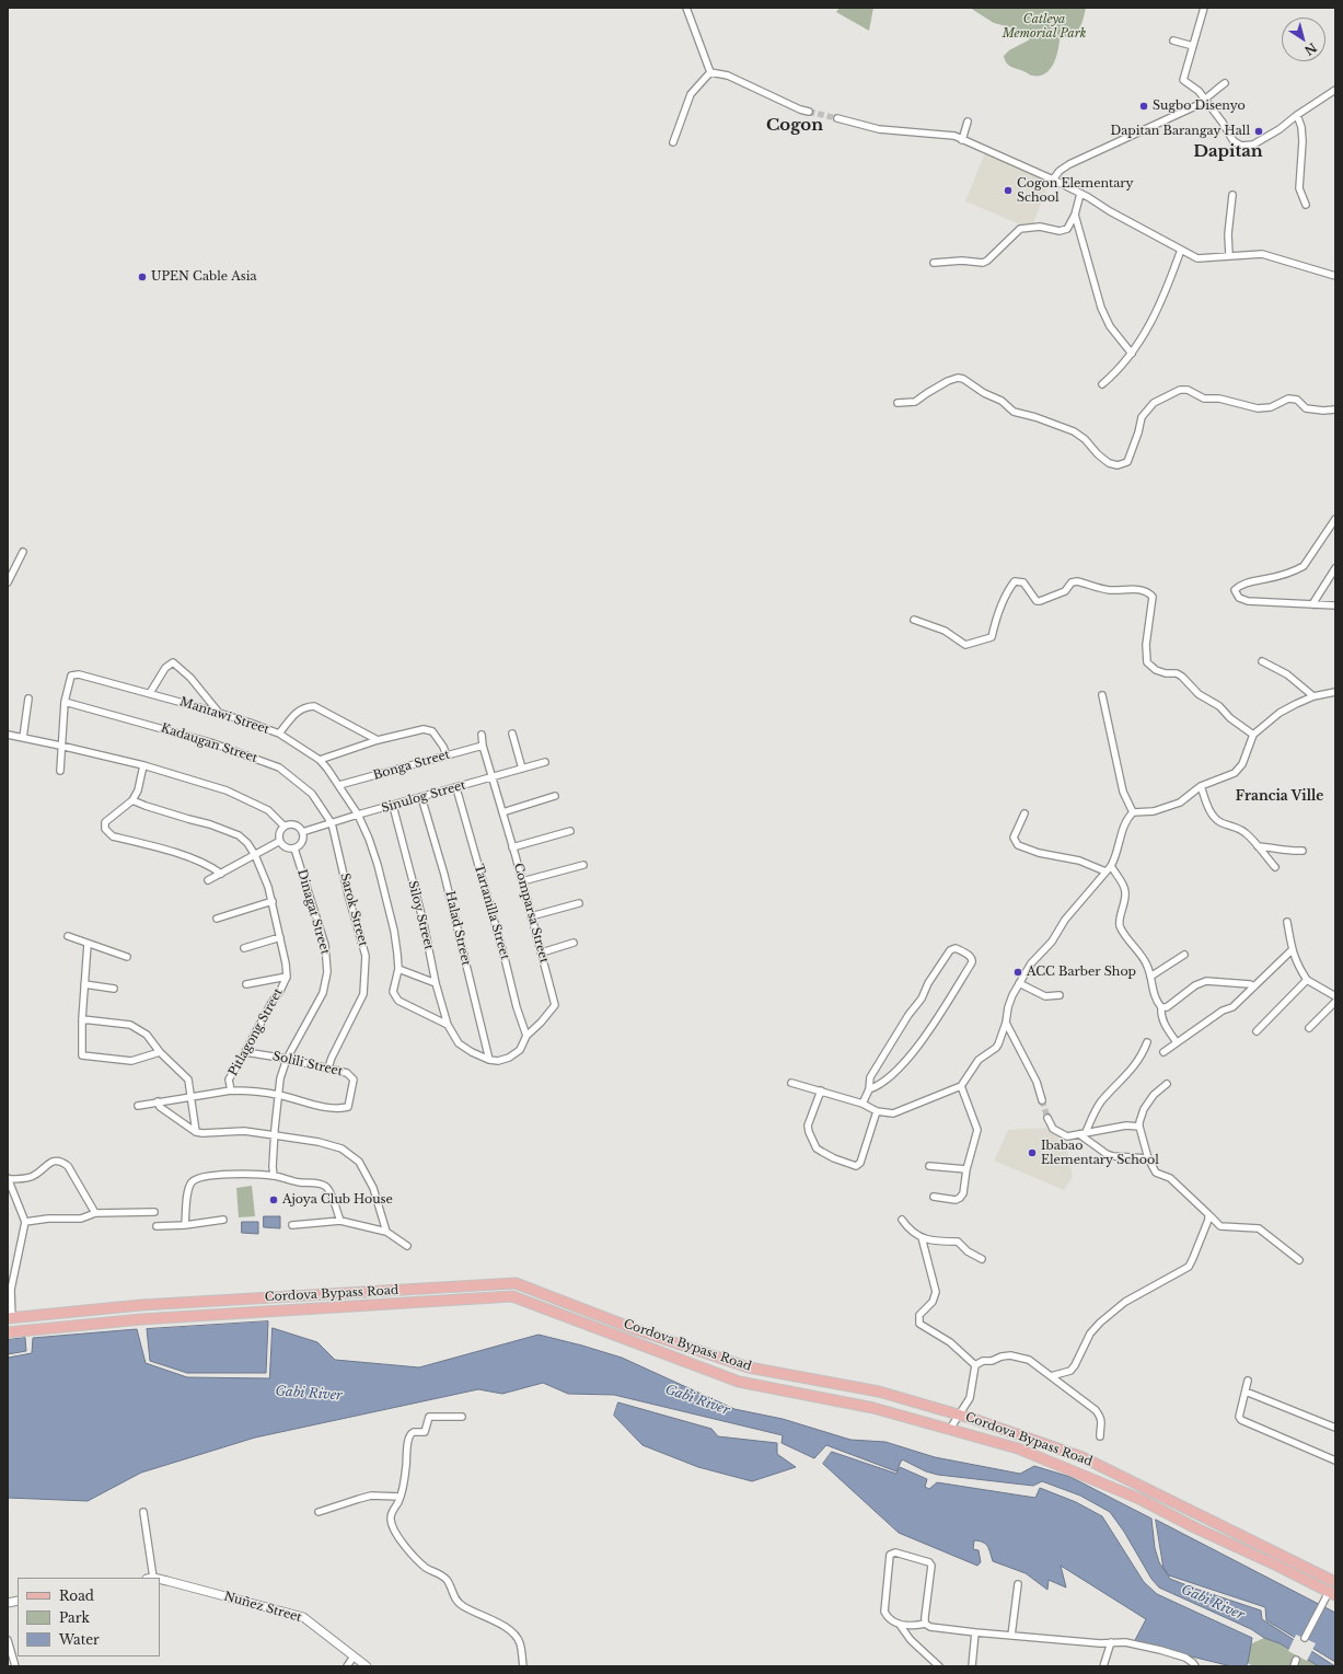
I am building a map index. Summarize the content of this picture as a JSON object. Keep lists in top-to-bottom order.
{
  "streets": {
    "main road": ["Cordova Bypass Road"],
    "street": [
      "Mantawi Street",
      "Kadaugan Street",
      "Bonga Street",
      "Sinulog Street",
      "Sarok Street",
      "Dinagat Street",
      "Tartanilla Street",
      "Comparsa Street",
      "Siloy Street",
      "Halad Street",
      "Pitlagong Street",
      "Solili Street",
      "Nuñez Street"
    ]
  },
  "crossings": [
    ["Mantawi Street", "Kadaugan Street"],
    ["Mantawi Street", "Bonga Street"],
    ["Mantawi Street", "Sinulog Street"],
    ["Mantawi Street", "Siloy Street"],
    ["Kadaugan Street", "Sinulog Street"],
    ["Kadaugan Street", "Sarok Street"],
    ["Bonga Street", "Comparsa Street"],
    ["Sinulog Street", "Sarok Street"],
    ["Sinulog Street", "Dinagat Street"],
    ["Sinulog Street", "Tartanilla Street"],
    ["Sinulog Street", "Comparsa Street"],
    ["Sinulog Street", "Siloy Street"],
    ["Sinulog Street", "Halad Street"],
    ["Sarok Street", "Solili Street"],
    ["Dinagat Street", "Solili Street"],
    ["Tartanilla Street", "Comparsa Street"],
    ["Comparsa Street", "Siloy Street"],
    ["Comparsa Street", "Halad Street"],
    ["Siloy Street", "Halad Street"],
    ["Pitlagong Street", "Solili Street"]
  ],
  "districts": ["Cogon", "Dapitan", "Francia Ville"],
  "water": ["Gabi River"],
  "parks": ["Catleya Memorial Park"],
  "places": [
    "Sugbo Disenyo",
    "Dapitan Barangay Hall",
    "Cogon Elementary School",
    "UPEN Cable Asia",
    "ACC Barber Shop",
    "Ibabao Elementary School",
    "Ajoya Club House"
  ],
  "legend": ["Road", "Park", "Water"],
  "north": "bottom right"
}
